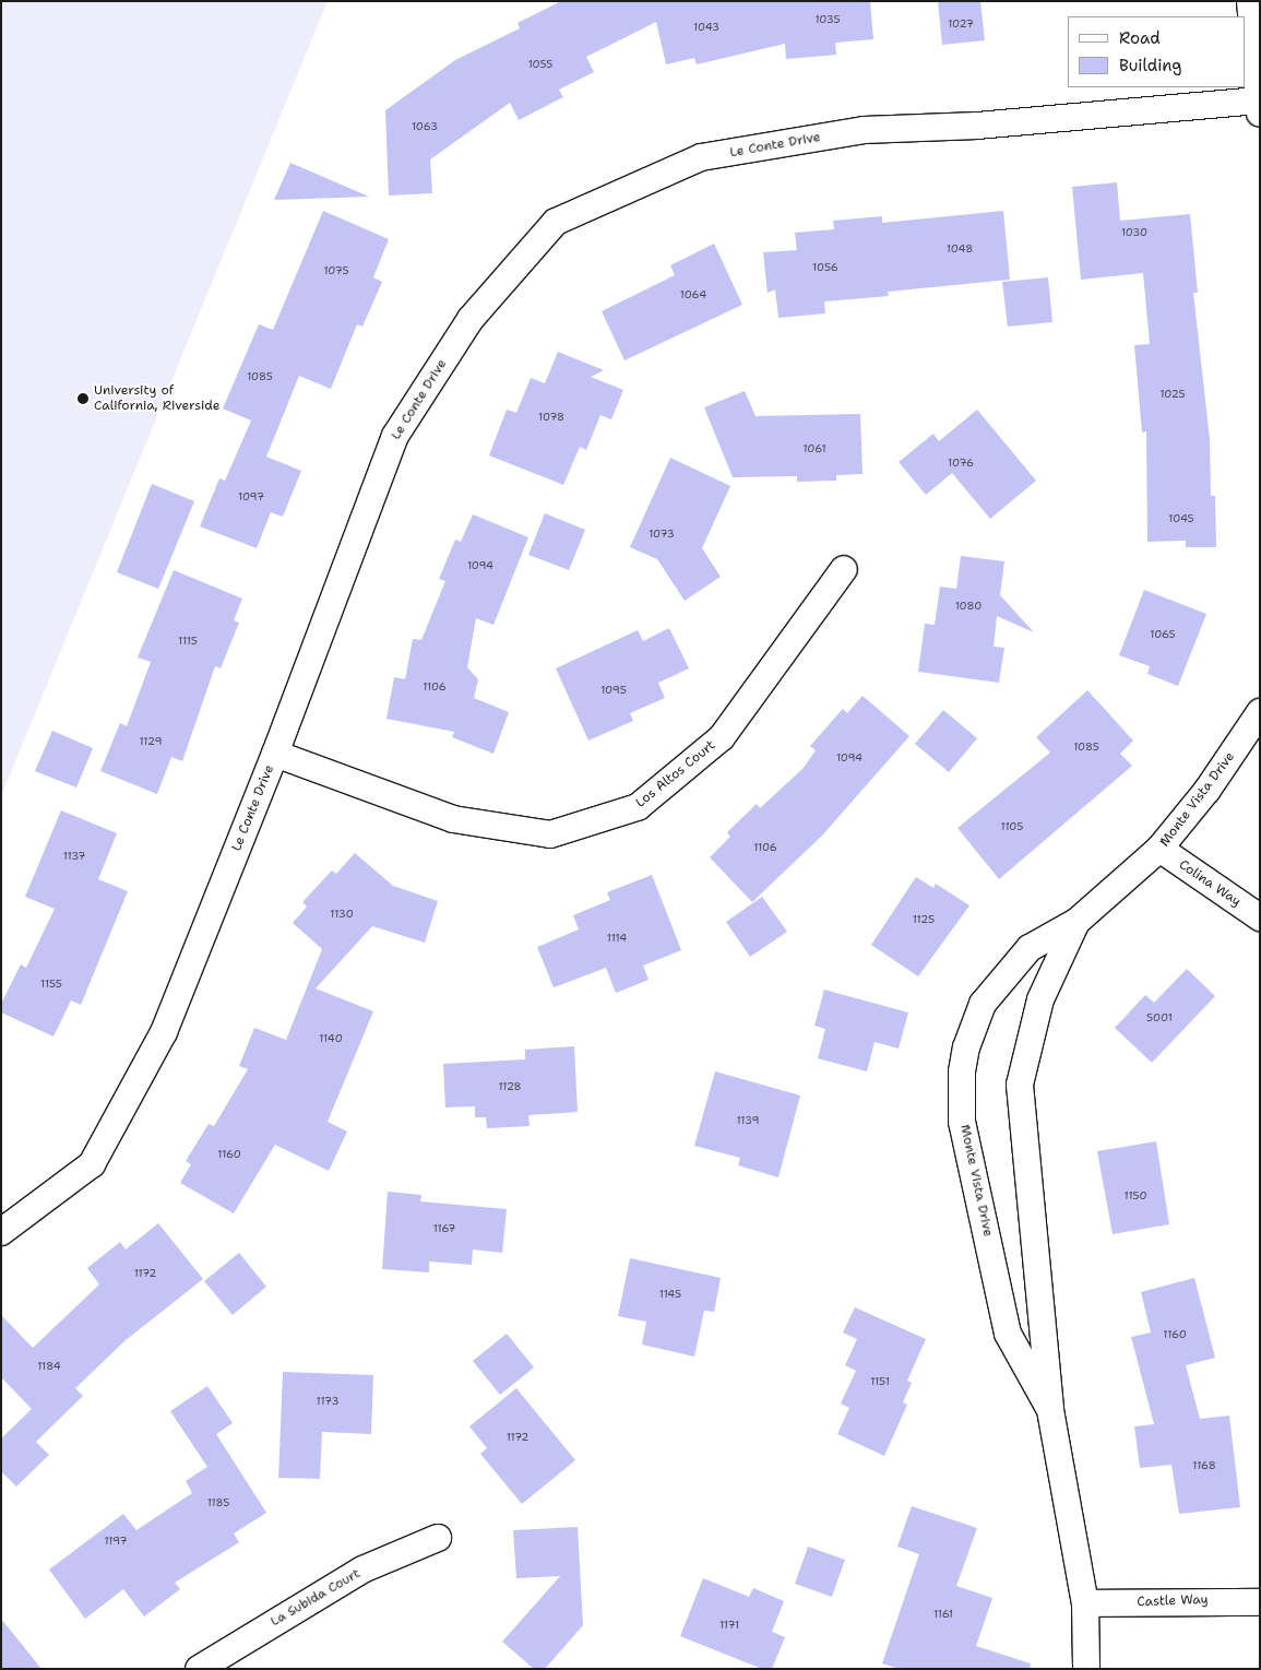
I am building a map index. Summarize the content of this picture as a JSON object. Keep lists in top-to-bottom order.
{
  "streets": {
    "street": [
      "Le Conte Drive",
      "Los Altos Court",
      "Monte Vista Drive",
      "Colina Way",
      "La Subida Court",
      "Castle Way"
    ]
  },
  "crossings": [
    ["Le Conte Drive", "Los Altos Court"],
    ["Monte Vista Drive", "Colina Way"],
    ["Monte Vista Drive", "Castle Way"]
  ],
  "places": ["University of California, Riverside"],
  "house_numbers": [
    "1035",
    "1027",
    "1043",
    "1055",
    "1063",
    "1030",
    "1048",
    "1056",
    "1075",
    "1064",
    "1085",
    "1025",
    "1078",
    "1061",
    "1076",
    "1097",
    "1045",
    "1073",
    "1094",
    "1080",
    "1065",
    "1115",
    "1106",
    "1095",
    "1129",
    "1085",
    "1094",
    "1105",
    "1106",
    "1137",
    "1130",
    "1125",
    "1114",
    "1155",
    "5001",
    "1140",
    "1128",
    "1139",
    "1160",
    "1150",
    "1167",
    "1172",
    "1145",
    "1160",
    "1184",
    "1151",
    "1173",
    "1172",
    "1168",
    "1185",
    "1197",
    "1161",
    "1171"
  ],
  "legend": ["Road", "Building"]
}
